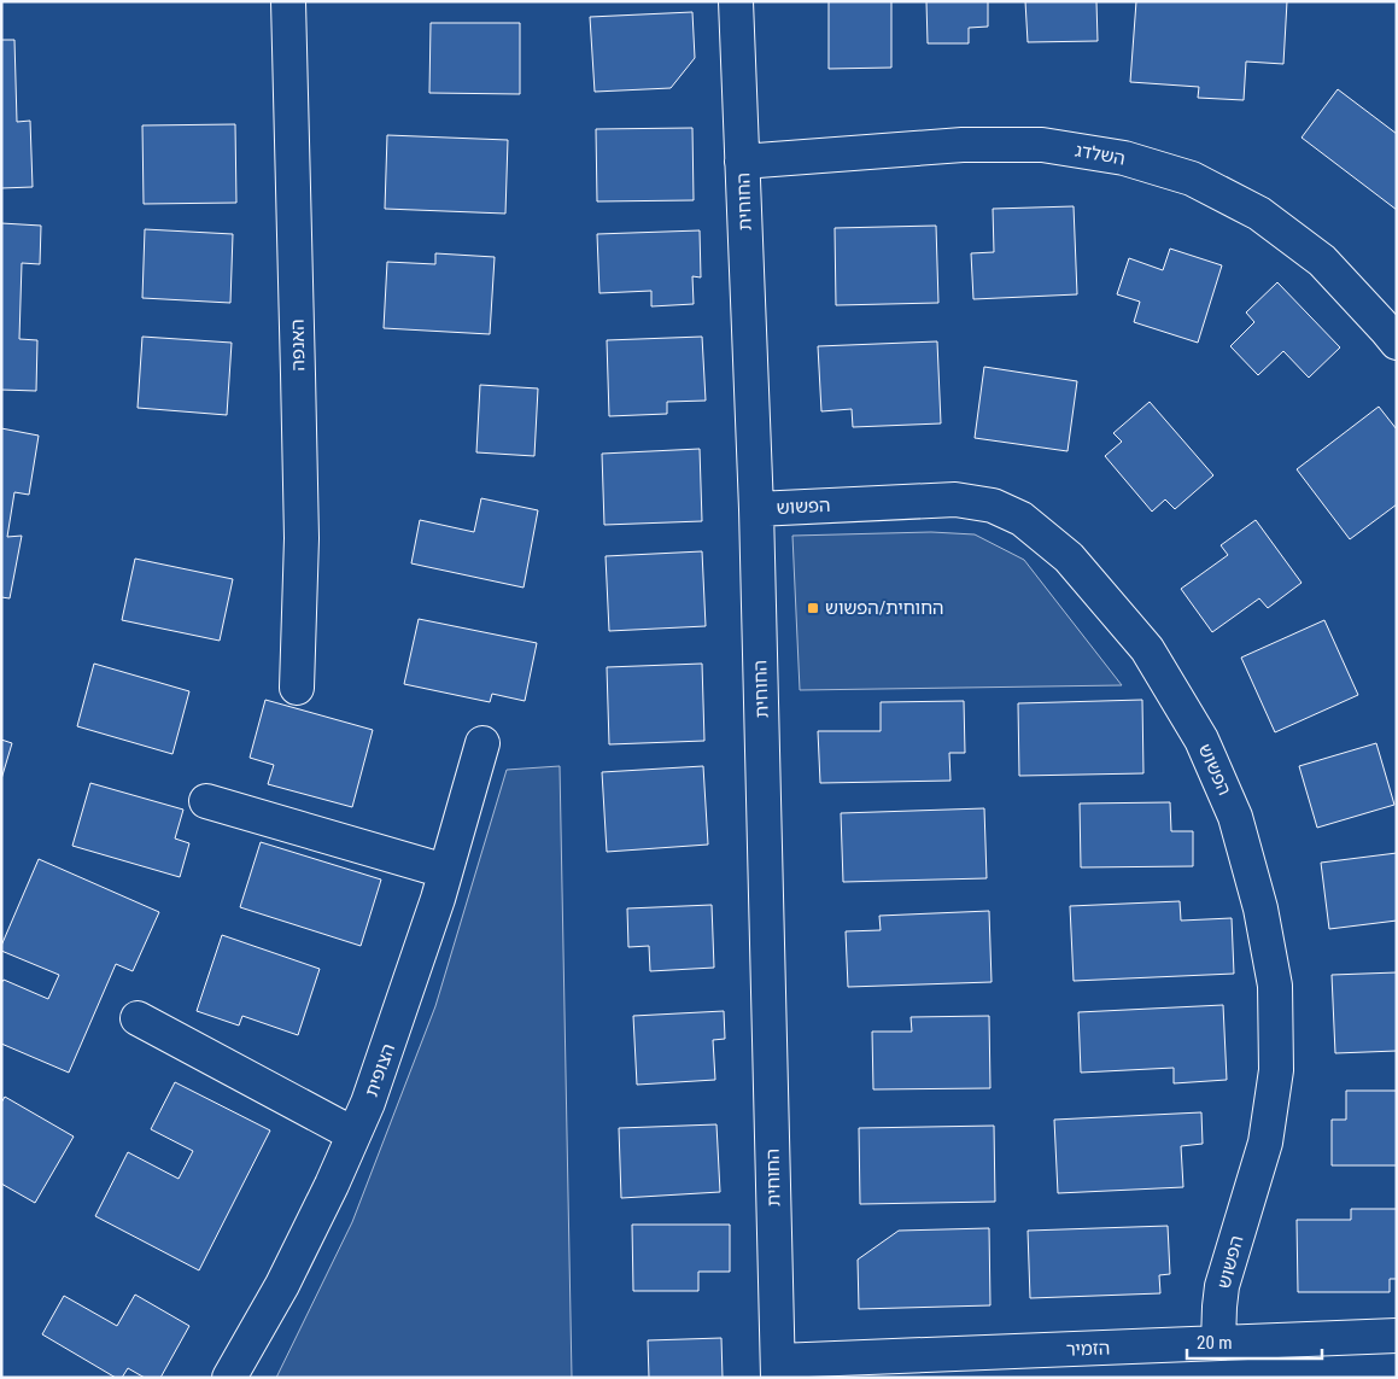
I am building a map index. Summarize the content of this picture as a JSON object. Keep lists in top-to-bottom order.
{
  "streets": {
    "street": [
      "השלדג",
      "החוחית",
      "האנפה",
      "הפשוש",
      "הצופית",
      "הזמיר"
    ]
  },
  "crossings": [
    ["השלדג", "החוחית"],
    ["החוחית", "הפשוש"],
    ["החוחית", "הזמיר"],
    ["הפשוש", "הזמיר"]
  ],
  "places": {
    "transit": ["החוחית/הפשוש"]
  },
  "scale_bar": "20 m"
}
